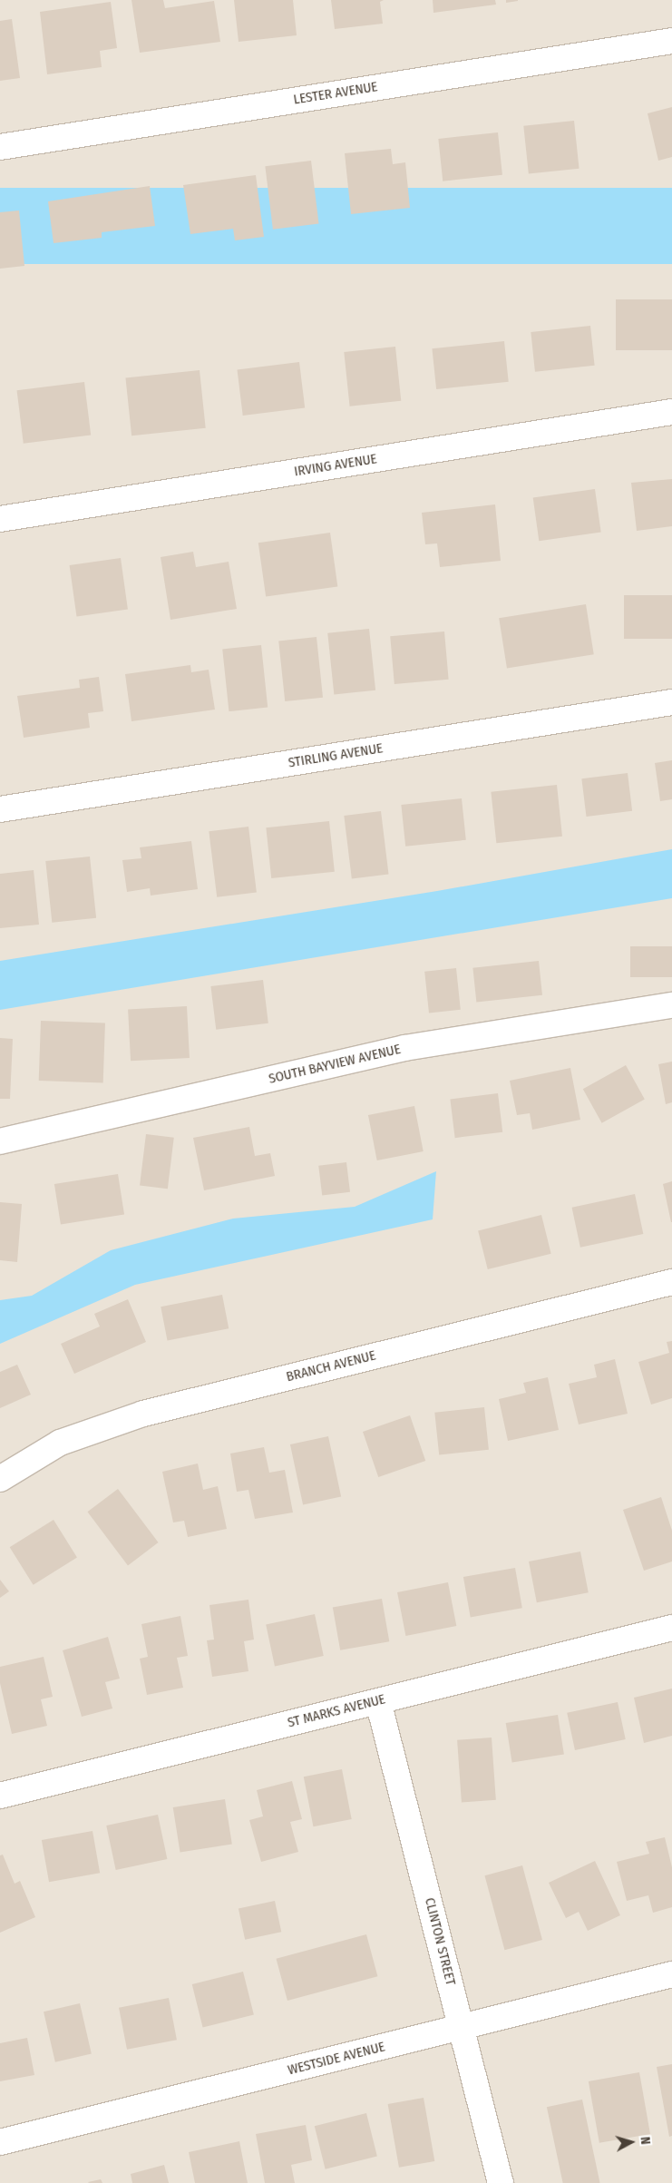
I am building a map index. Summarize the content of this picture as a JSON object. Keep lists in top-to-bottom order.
{
  "streets": {
    "street": [
      "LESTER AVENUE",
      "IRVING AVENUE",
      "STIRLING AVENUE",
      "SOUTH BAYVIEW AVENUE",
      "BRANCH AVENUE",
      "ST MARKS AVENUE",
      "CLINTON STREET",
      "WESTSIDE AVENUE"
    ]
  },
  "crossings": [
    ["ST MARKS AVENUE", "CLINTON STREET"],
    ["CLINTON STREET", "WESTSIDE AVENUE"]
  ],
  "north": "right"
}
